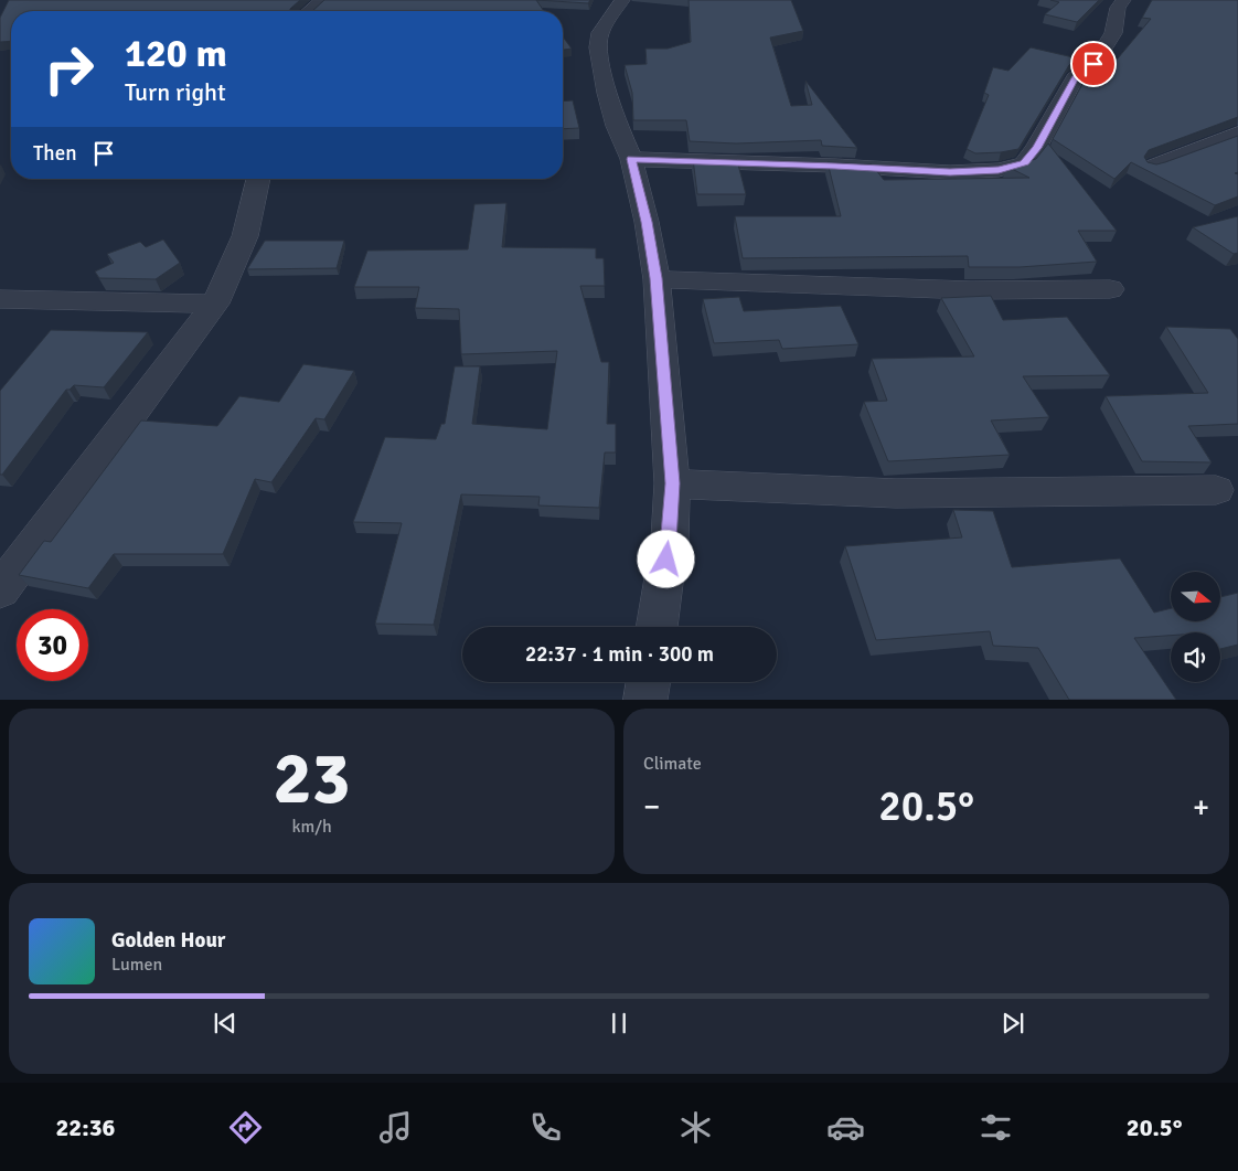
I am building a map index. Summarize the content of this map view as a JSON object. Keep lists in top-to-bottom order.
{
  "north": "right",
  "page": {
    "turn": ["120 m", "Turn right"],
    "then": "Then",
    "limit": "30",
    "trip": "22:37 · 1 min · 300 m",
    "tile": [
      ["23", "km/h"],
      "Climate"
    ],
    "heat": ["−", "20.5°", "+"],
    "song": ["Golden Hour", "Lumen"],
    "tabs": ["22:36", "20.5°"]
  }
}
